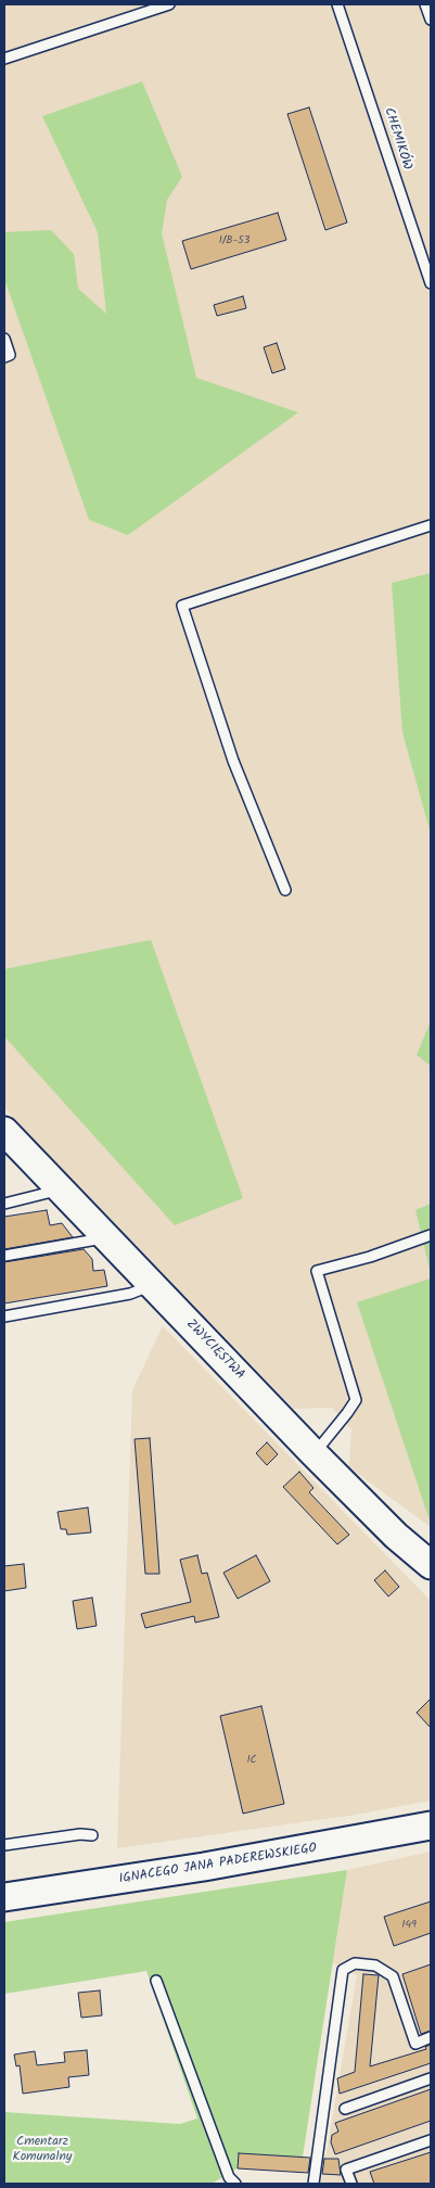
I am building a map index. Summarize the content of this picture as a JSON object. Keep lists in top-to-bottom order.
{
  "streets": {
    "street": ["ZWYCIĘSTWA", "IGNACEGO JANA PADEREWSKIEGO"],
    "lane": ["CHEMIKÓW"]
  },
  "parks": ["Cmentarz Komunalny"],
  "house_numbers": ["1/B-53", "1C", "149"]
}
